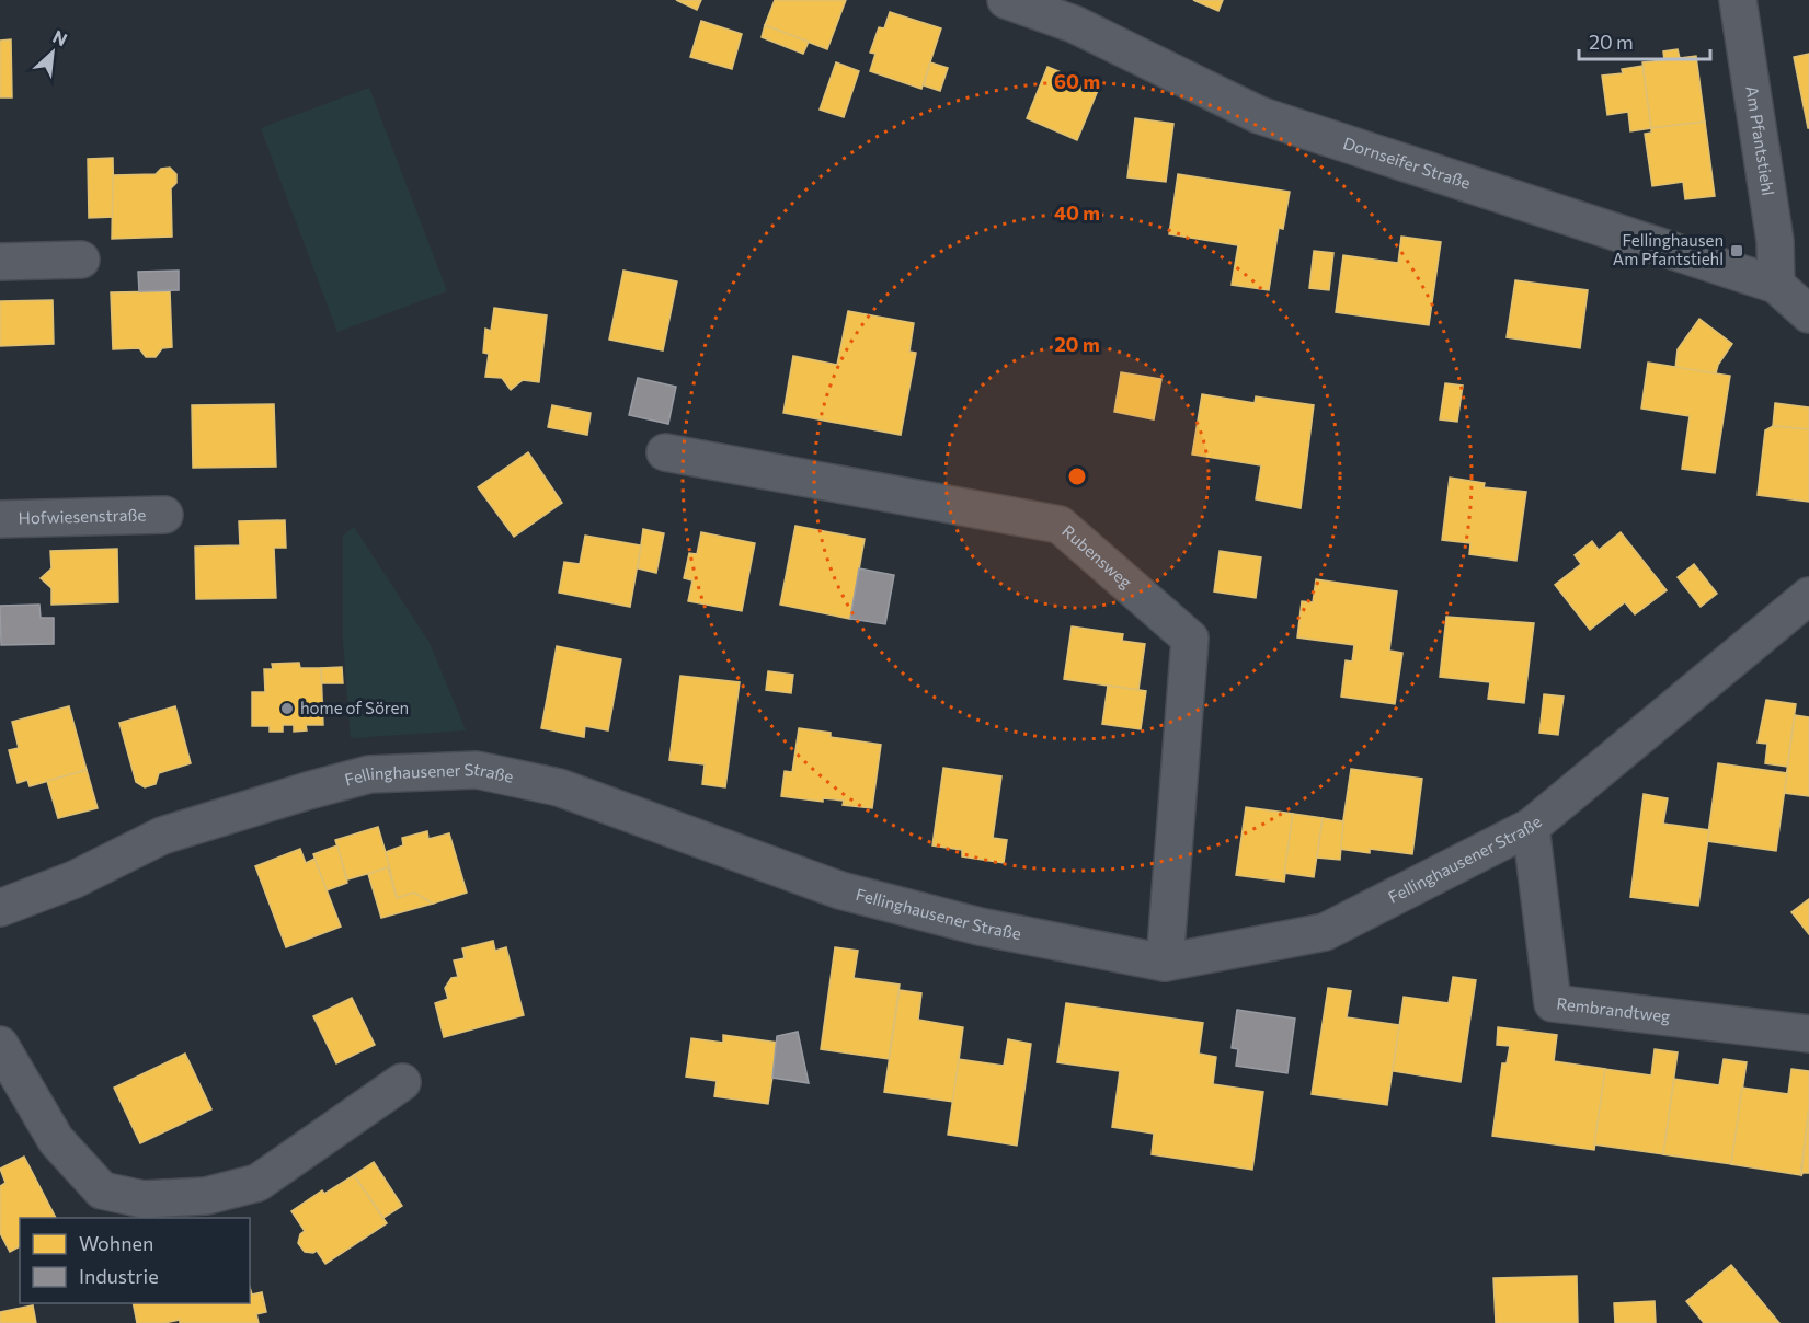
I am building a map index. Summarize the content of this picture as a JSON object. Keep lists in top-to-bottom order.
{
  "streets": {
    "street": [
      "Am Pfantstiehl",
      "Dornseifer Straße",
      "Hofwiesenstraße",
      "Rubensweg",
      "Fellinghausener Straße",
      "Rembrandtweg"
    ]
  },
  "crossings": [
    ["Am Pfantstiehl", "Dornseifer Straße"],
    ["Rubensweg", "Fellinghausener Straße"],
    ["Fellinghausener Straße", "Rembrandtweg"]
  ],
  "places": {
    "transit": ["Fellinghausen Am Pfantstiehl"],
    "other": ["home of Sören"]
  },
  "legend": ["Wohnen", "Industrie"],
  "scale_bar": "20 m",
  "north": "top right",
  "rings": ["60 m", "40 m", "20 m"]
}
